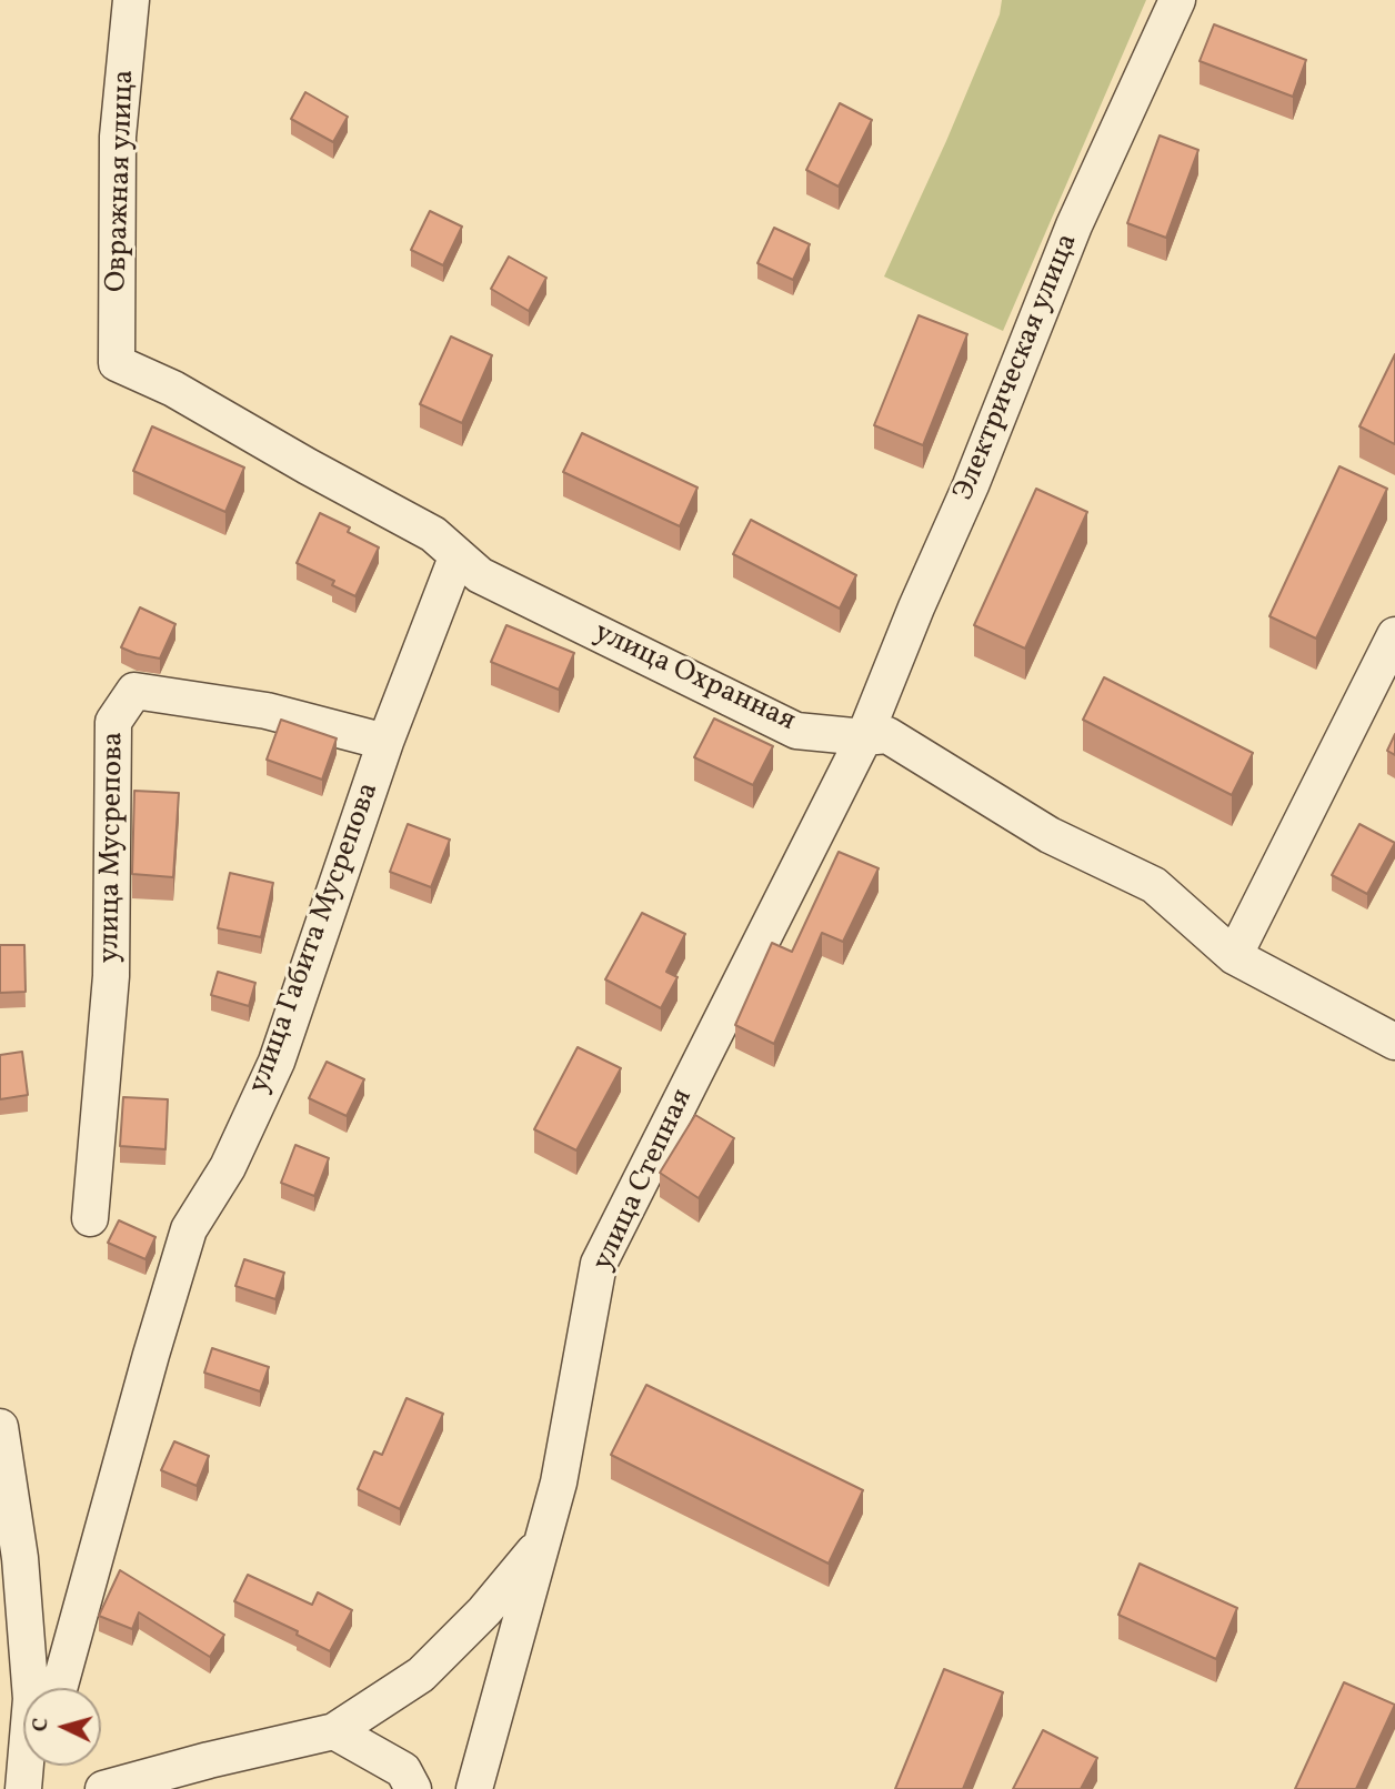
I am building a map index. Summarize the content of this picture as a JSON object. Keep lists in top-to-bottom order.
{
  "streets": {
    "street": [
      "Овражная улица",
      "Электрическая улица",
      "улица Охранная",
      "улица Мусрепова",
      "улица Габита Мусрепова",
      "улица Степная"
    ]
  },
  "crossings": [
    ["Овражная улица", "улица Охранная"],
    ["Электрическая улица", "улица Охранная"],
    ["Электрическая улица", "улица Степная"],
    ["улица Охранная", "улица Габита Мусрепова"],
    ["улица Охранная", "улица Степная"],
    ["улица Мусрепова", "улица Габита Мусрепова"]
  ],
  "north": "left"
}
